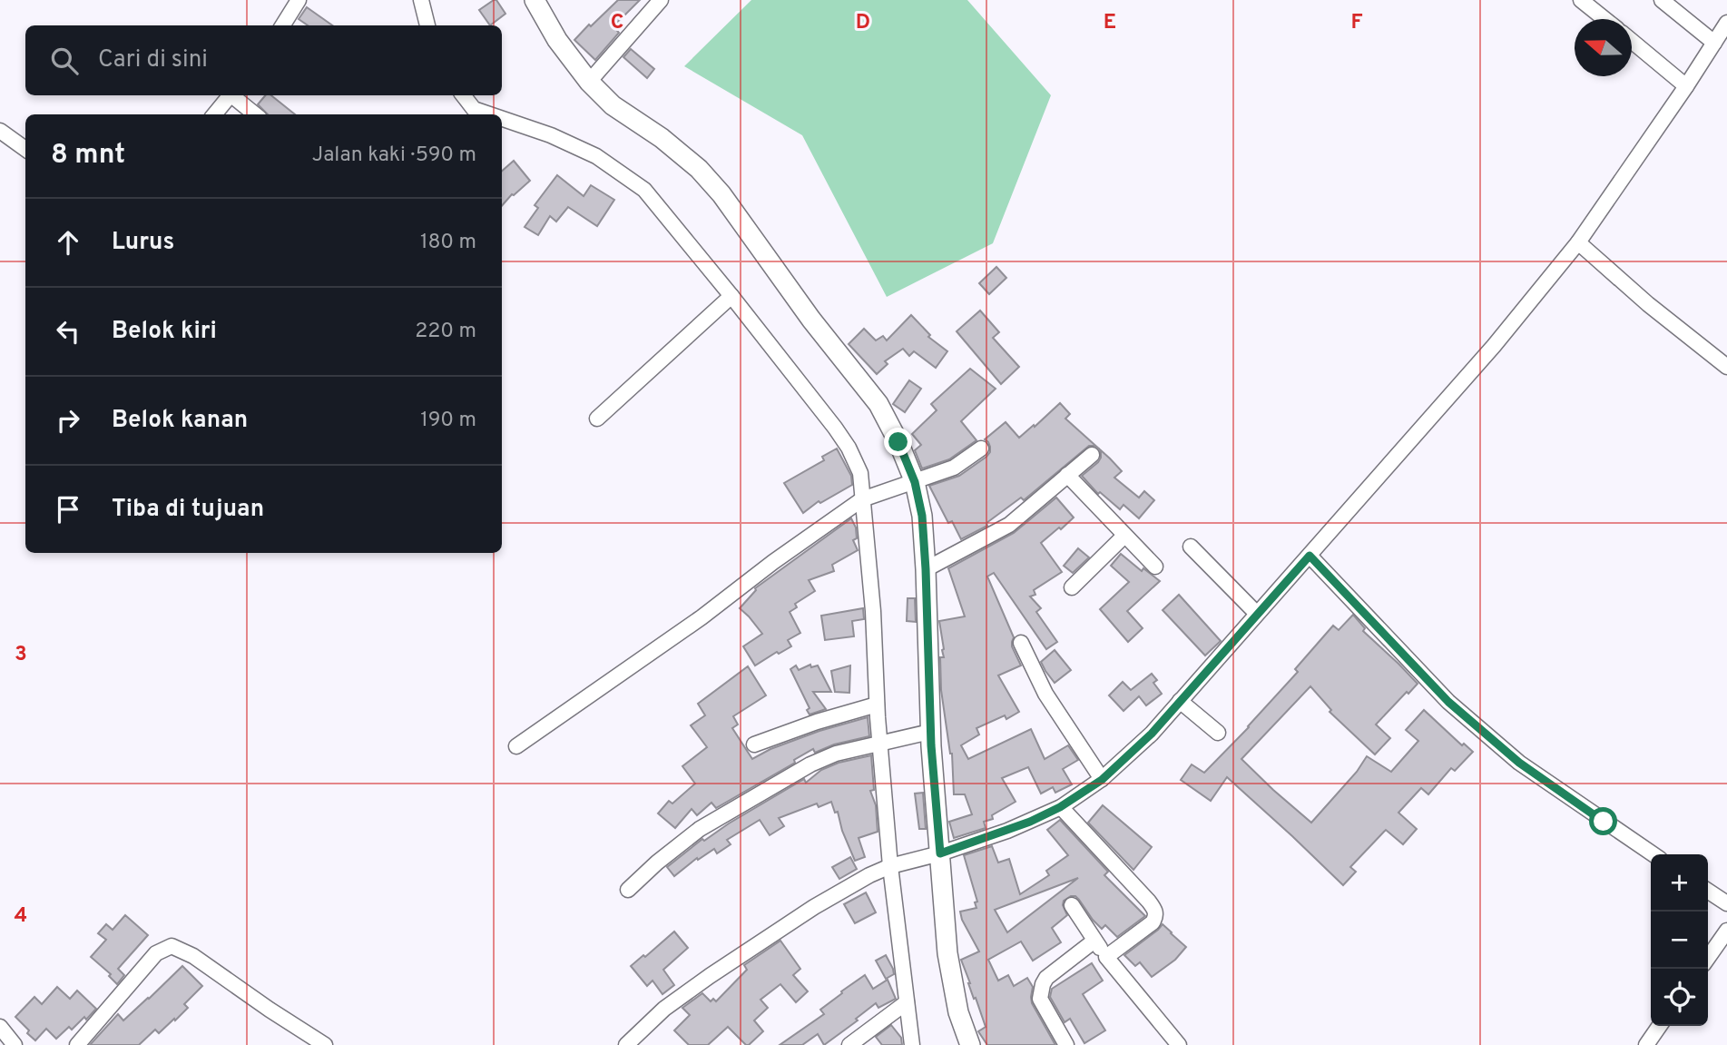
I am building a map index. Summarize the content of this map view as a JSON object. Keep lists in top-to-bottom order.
{
  "north": "left",
  "page": {
    "search": "Cari di sini",
    "heading": ["8 mnt", "Jalan kaki · 590 m"],
    "list": [
      ["Lurus", "180 m"],
      ["Belok kiri", "220 m"],
      ["Belok kanan", "190 m"],
      "Tiba di tujuan"
    ],
    "map_buttons": ["+", "−"]
  },
  "grid": {
    "columns": [
      "C",
      "D",
      "E",
      "F"
    ],
    "rows": ["3", "4"]
  }
}
